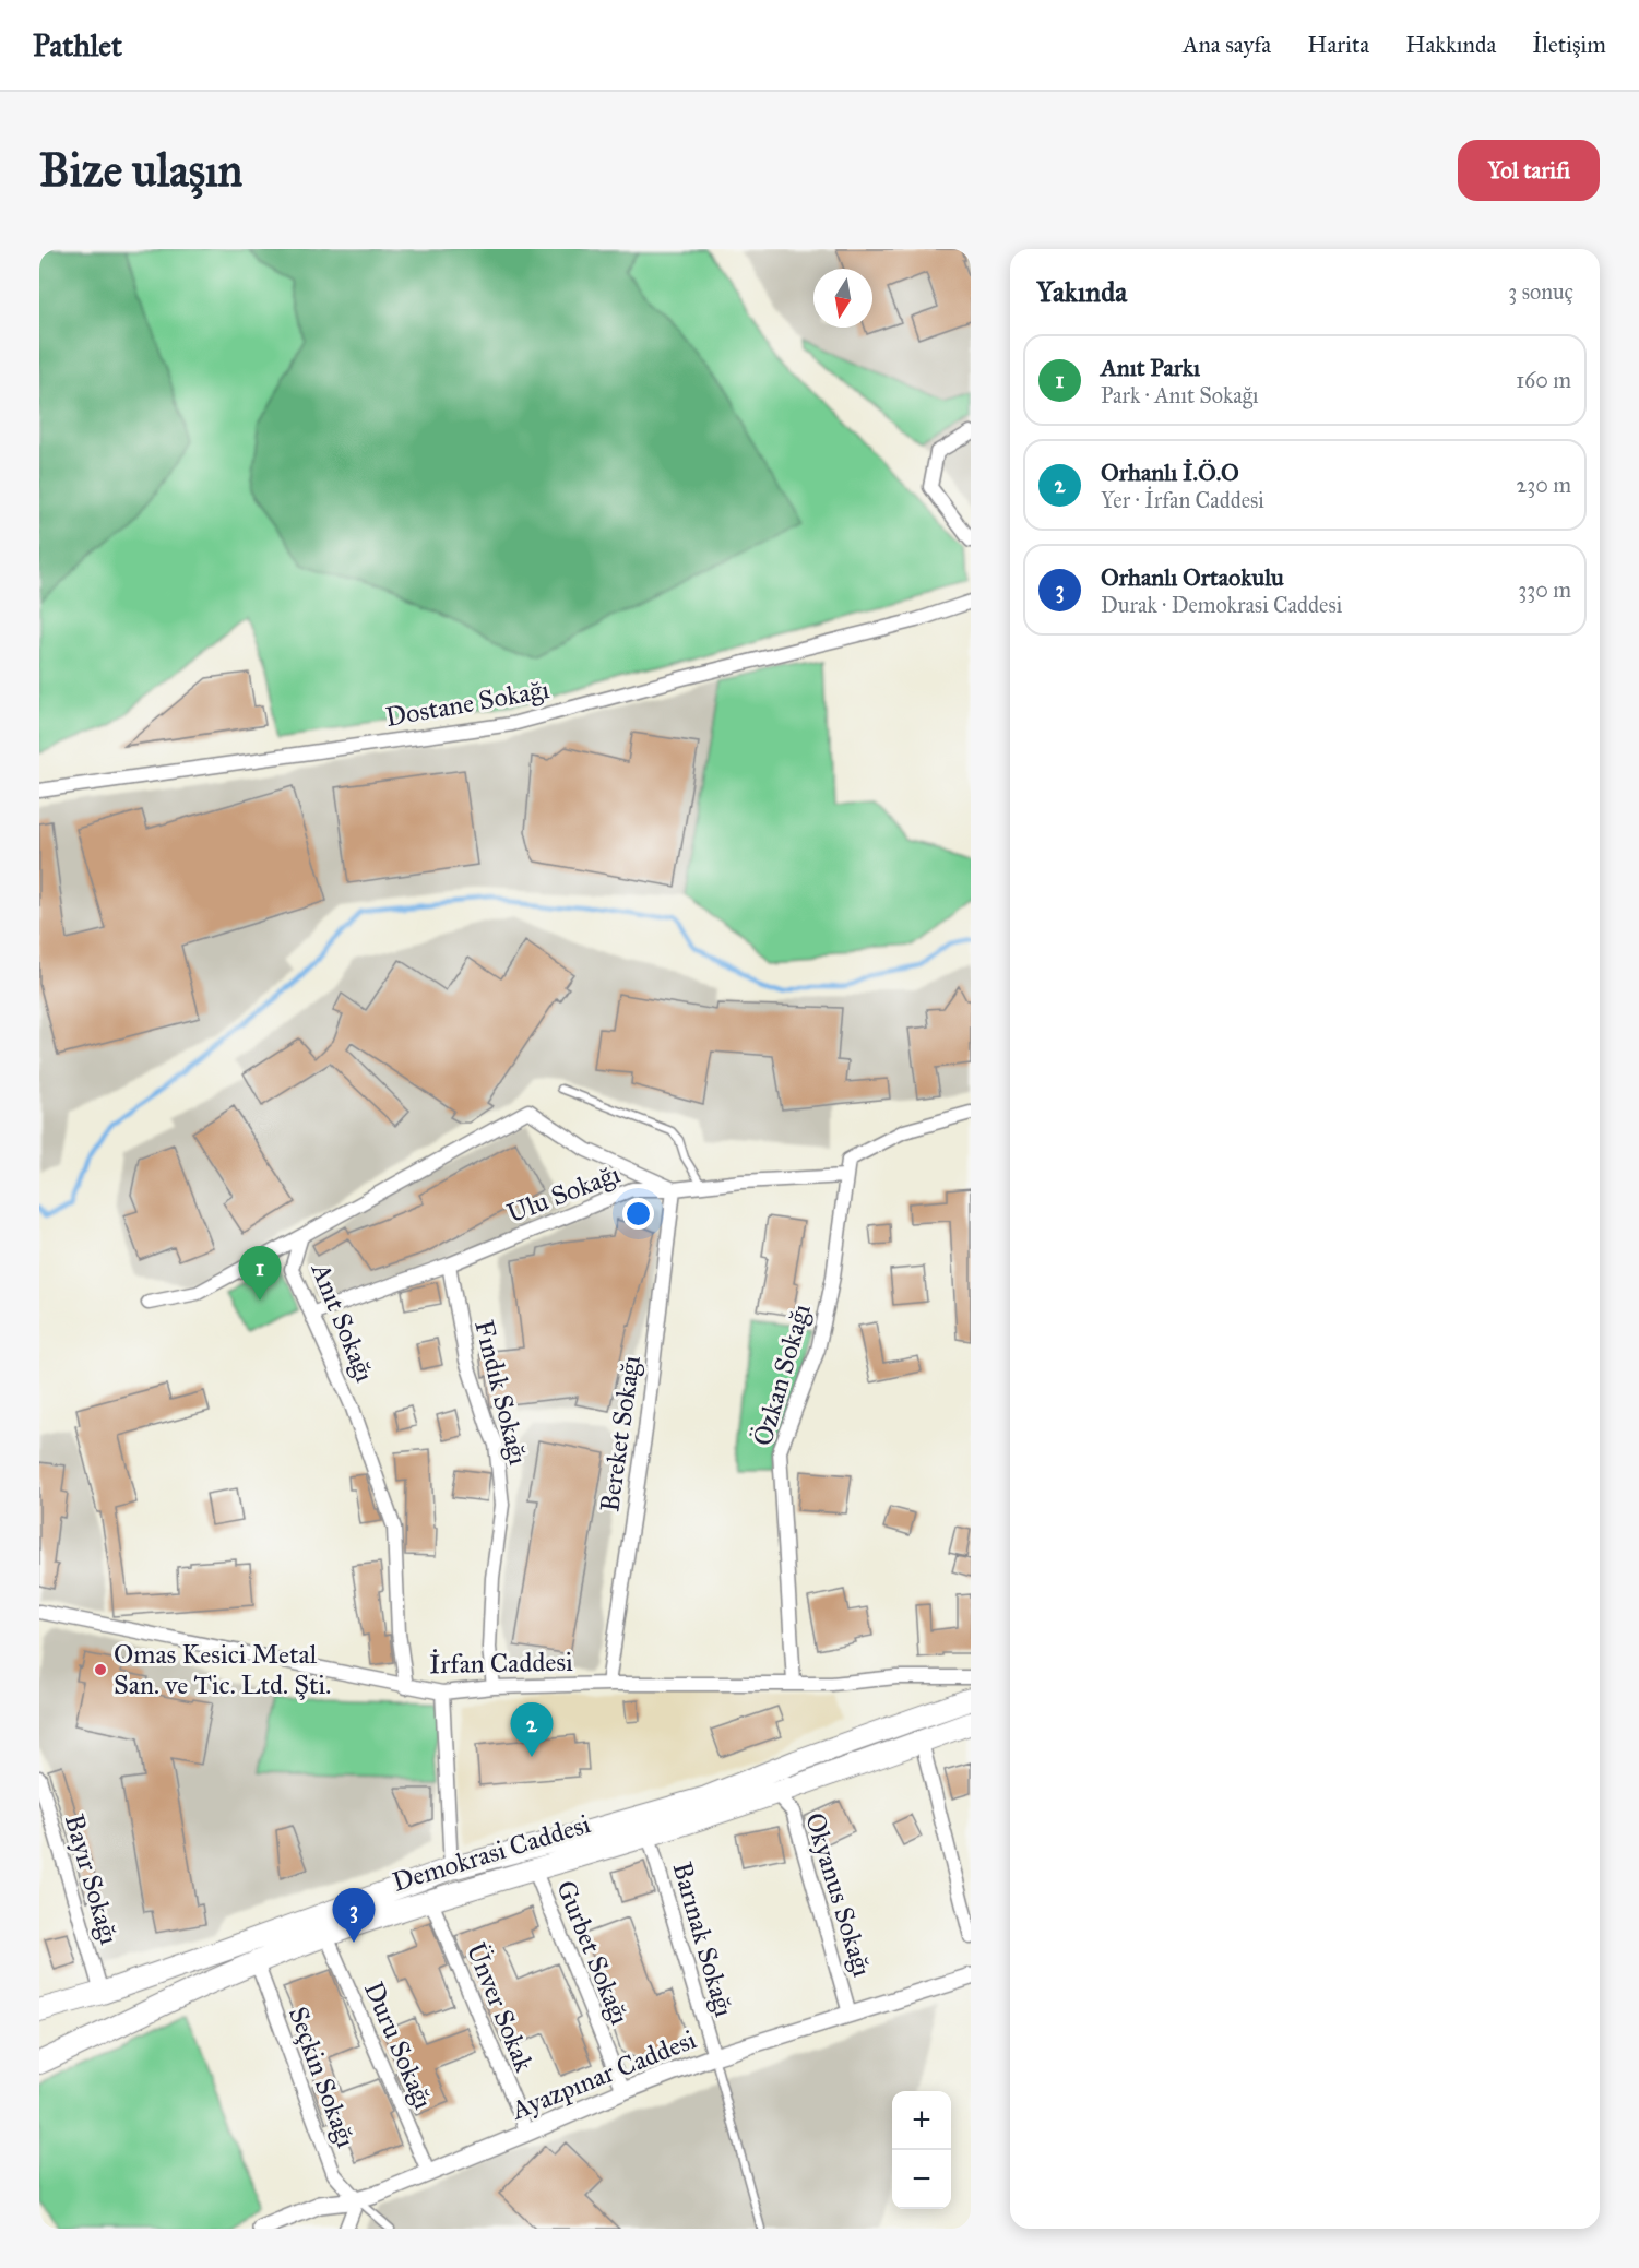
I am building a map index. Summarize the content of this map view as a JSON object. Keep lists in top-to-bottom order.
{
  "streets": {
    "main road": ["Demokrasi Caddesi"],
    "street": [
      "Dostane Sokağı",
      "Ulu Sokağı",
      "Anıt Sokağı",
      "Özkan Sokağı",
      "Fındık Sokağı",
      "Bereket Sokağı",
      "İrfan Caddesi",
      "Bayır Sokağı",
      "Okyanus Sokağı",
      "Barınak Sokağı",
      "Gurbet Sokağı",
      "Ünver Sokak",
      "Duru Sokağı",
      "Ayazpınar Caddesi",
      "Seçkin Sokağı"
    ]
  },
  "crossings": [
    ["Ulu Sokağı", "Anıt Sokağı"],
    ["Ulu Sokağı", "Özkan Sokağı"],
    ["Ulu Sokağı", "Fındık Sokağı"],
    ["Ulu Sokağı", "Bereket Sokağı"],
    ["Anıt Sokağı", "Bereket Sokağı"],
    ["Anıt Sokağı", "İrfan Caddesi"],
    ["Özkan Sokağı", "İrfan Caddesi"],
    ["Fındık Sokağı", "İrfan Caddesi"],
    ["Bereket Sokağı", "İrfan Caddesi"],
    ["Demokrasi Caddesi", "Bayır Sokağı"],
    ["Demokrasi Caddesi", "Okyanus Sokağı"],
    ["Demokrasi Caddesi", "Barınak Sokağı"],
    ["Demokrasi Caddesi", "Gurbet Sokağı"],
    ["Demokrasi Caddesi", "Ünver Sokak"],
    ["Demokrasi Caddesi", "Duru Sokağı"],
    ["Demokrasi Caddesi", "Seçkin Sokağı"],
    ["Okyanus Sokağı", "Ayazpınar Caddesi"],
    ["Barınak Sokağı", "Ayazpınar Caddesi"],
    ["Gurbet Sokağı", "Ayazpınar Caddesi"],
    ["Ünver Sokak", "Ayazpınar Caddesi"],
    ["Duru Sokağı", "Ayazpınar Caddesi"],
    ["Ayazpınar Caddesi", "Seçkin Sokağı"]
  ],
  "places": ["Omas Kesici Metal San. ve Tic. Ltd. Şti."],
  "north": "bottom",
  "page": {
    "header": "Pathlet",
    "nav": [
      "Ana sayfa",
      "Harita",
      "Hakkında",
      "İletişim"
    ],
    "buttons": "Yol tarifi",
    "title": "Bize ulaşın",
    "heading": ["Yakında", "3 sonuç"],
    "list": [
      {
        "mark": "1",
        "name": "Anıt Parkı",
        "note": "Park · Anıt Sokağı",
        "value": "160 m"
      },
      {
        "mark": "2",
        "name": "Orhanlı İ.Ö.O",
        "note": "Yer · İrfan Caddesi",
        "value": "230 m"
      },
      {
        "mark": "3",
        "name": "Orhanlı Ortaokulu",
        "note": "Durak · Demokrasi Caddesi",
        "value": "330 m"
      }
    ],
    "pins": ["1", "2", "3"],
    "map_buttons": ["+", "−"]
  }
}
